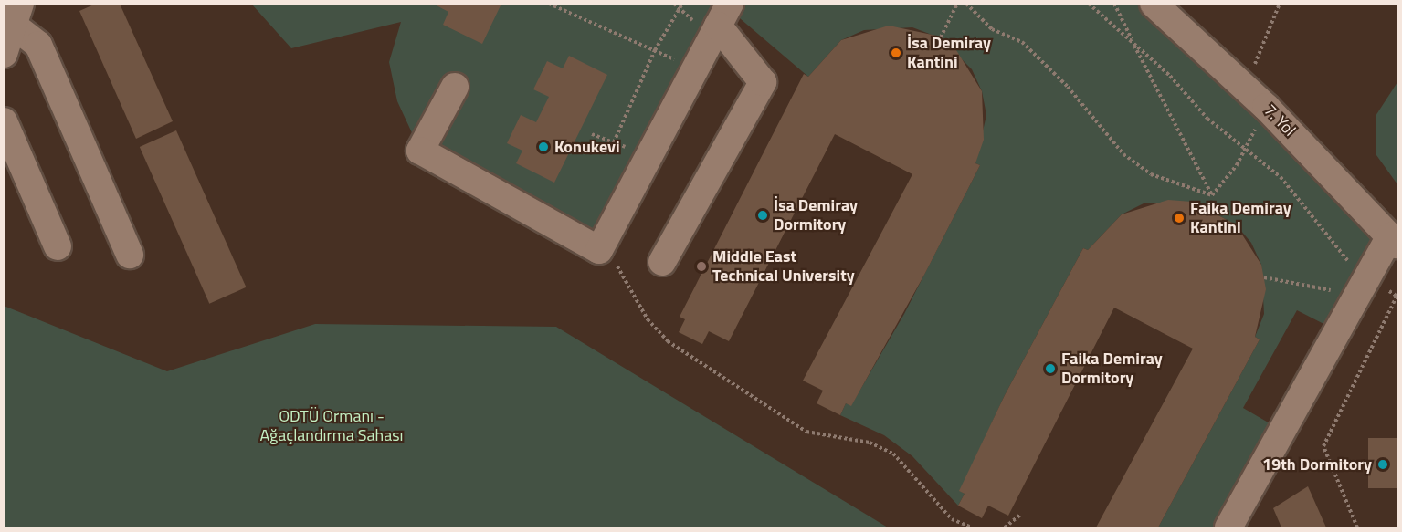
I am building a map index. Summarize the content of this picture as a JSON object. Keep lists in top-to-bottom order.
{
  "streets": {
    "street": ["7. Yol"]
  },
  "parks": ["ODTÜ Ormanı - Ağaçlandırma Sahası"],
  "places": [
    "İsa Demiray Kantini",
    "Konukevi",
    "İsa Demiray Dormitory",
    "Faika Demiray Kantini",
    "Middle East Technical University",
    "Faika Demiray Dormitory",
    "19th Dormitory"
  ]
}
